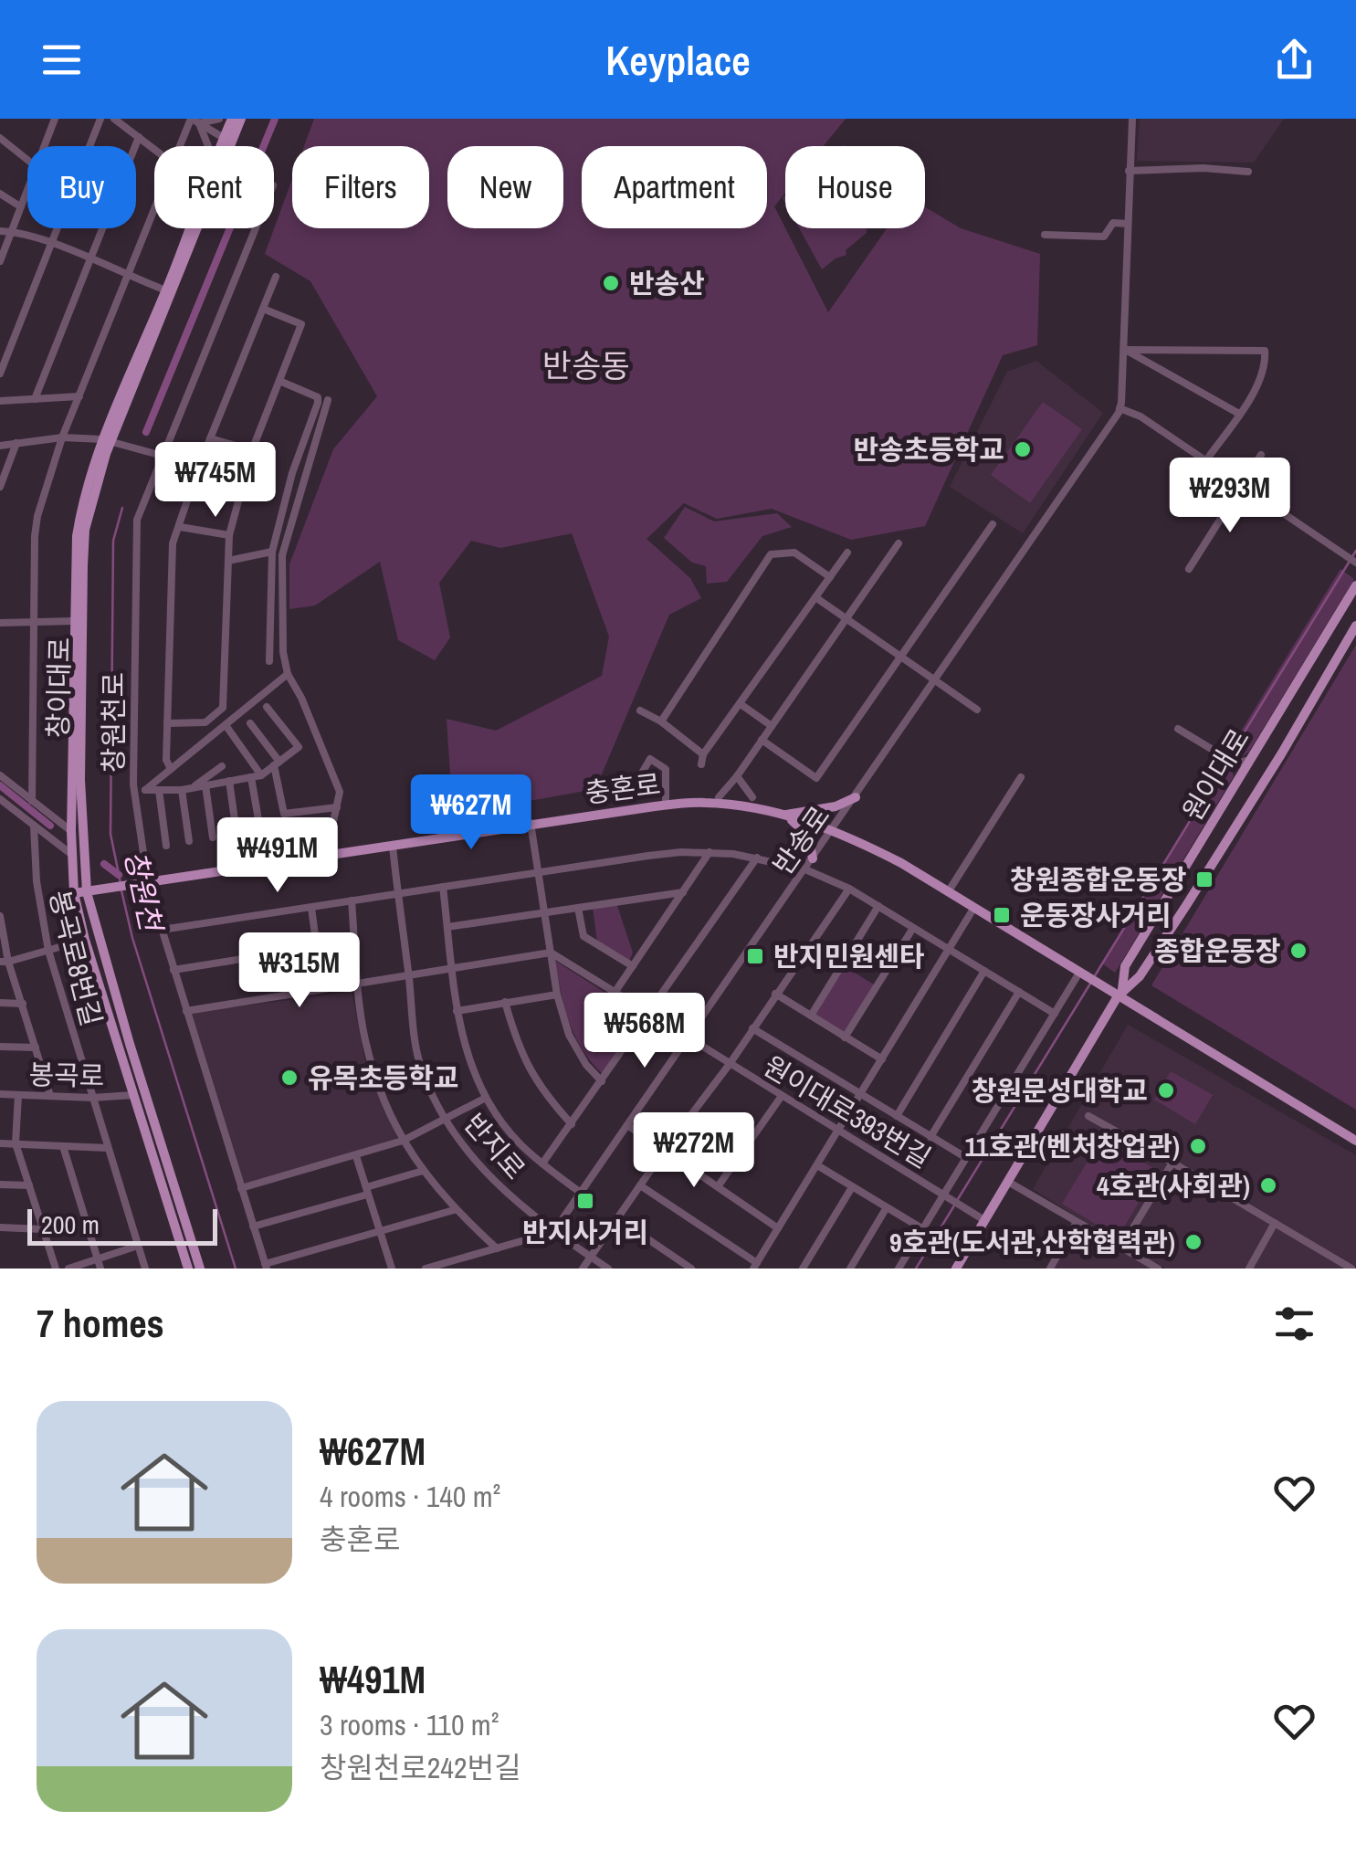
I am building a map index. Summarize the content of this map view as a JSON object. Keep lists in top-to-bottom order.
{
  "streets": {
    "main road": ["창이대로", "원이대로", "충혼로"],
    "street": [
      "창원천로",
      "반송로",
      "봉곡로8번길",
      "봉곡로",
      "원이대로393번길",
      "반지로"
    ]
  },
  "crossings": [
    ["창이대로", "충혼로"],
    ["창이대로", "봉곡로"],
    ["창원천로", "충혼로"],
    ["원이대로", "충혼로"],
    ["원이대로", "원이대로393번길"],
    ["충혼로", "반송로"],
    ["충혼로", "반지로"],
    ["반송로", "원이대로393번길"],
    ["반송로", "반지로"],
    ["봉곡로8번길", "봉곡로"]
  ],
  "districts": ["반송동"],
  "water": ["창원천"],
  "places": {
    "other": [
      "반송산",
      "반송초등학교",
      "종합운동장",
      "유목초등학교",
      "창원문성대학교",
      "11호관(벤처창업관)",
      "4호관(사회관)",
      "9호관(도서관,산학협력관)"
    ],
    "transit": [
      "창원종합운동장",
      "운동장사거리",
      "반지민원센타",
      "반지사거리"
    ]
  },
  "scale_bar": "200 m",
  "page": {
    "header": "Keyplace",
    "chip": [
      "Buy",
      "Rent",
      "Filters",
      "New",
      "Apartment",
      "House"
    ],
    "price": [
      "₩745M",
      "₩293M",
      "₩627M",
      "₩491M",
      "₩315M",
      "₩568M",
      "₩272M"
    ],
    "scale": "200 m",
    "heading": "7 homes",
    "list": [
      {
        "name": "₩627M",
        "note": "4 rooms · 140 m² · 충혼로"
      },
      {
        "name": "₩491M",
        "note": "3 rooms · 110 m² · 창원천로242번길"
      }
    ]
  }
}
